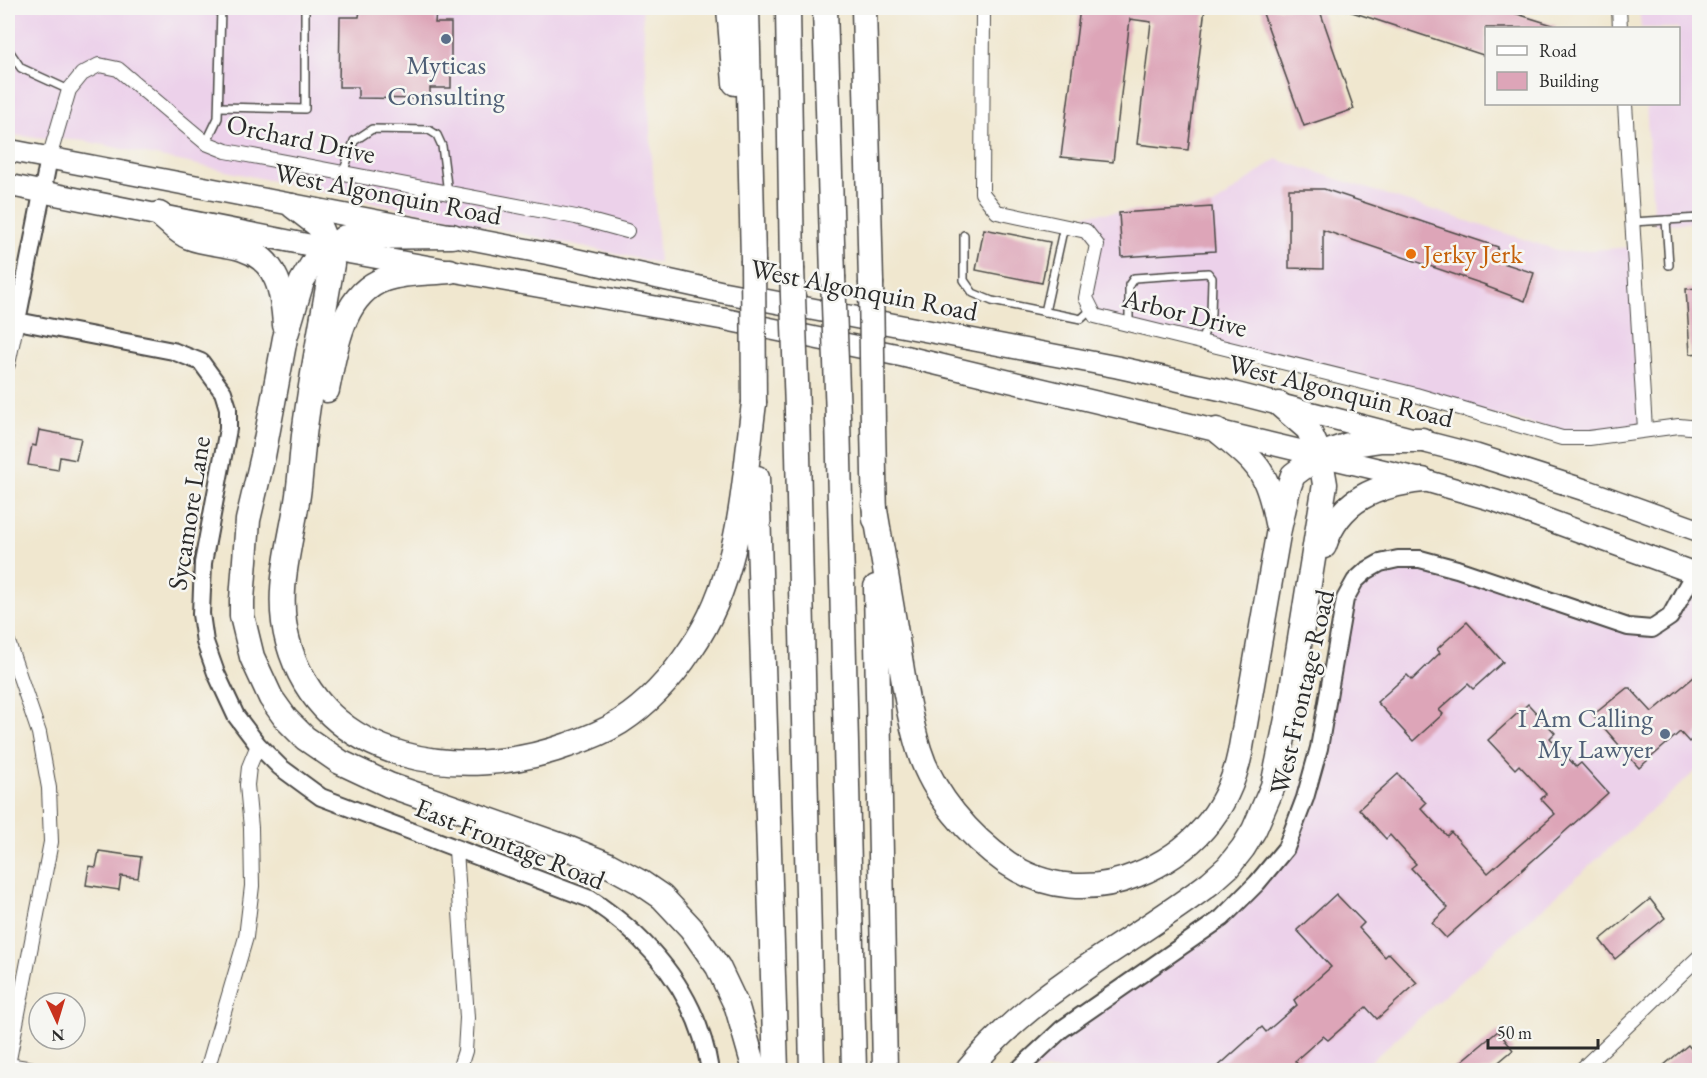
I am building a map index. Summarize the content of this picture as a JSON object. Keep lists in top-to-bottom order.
{
  "streets": {
    "main road": ["West Algonquin Road"],
    "street": [
      "Orchard Drive",
      "Arbor Drive",
      "Sycamore Lane",
      "West Frontage Road",
      "East Frontage Road"
    ]
  },
  "crossings": [
    ["Orchard Drive", "West Algonquin Road"],
    ["West Algonquin Road", "West Frontage Road"],
    ["Sycamore Lane", "East Frontage Road"]
  ],
  "places": ["Myticas Consulting", "Jerky Jerk", "I Am Calling My Lawyer"],
  "legend": ["Road", "Building"],
  "scale_bar": "50 m",
  "north": "bottom"
}
